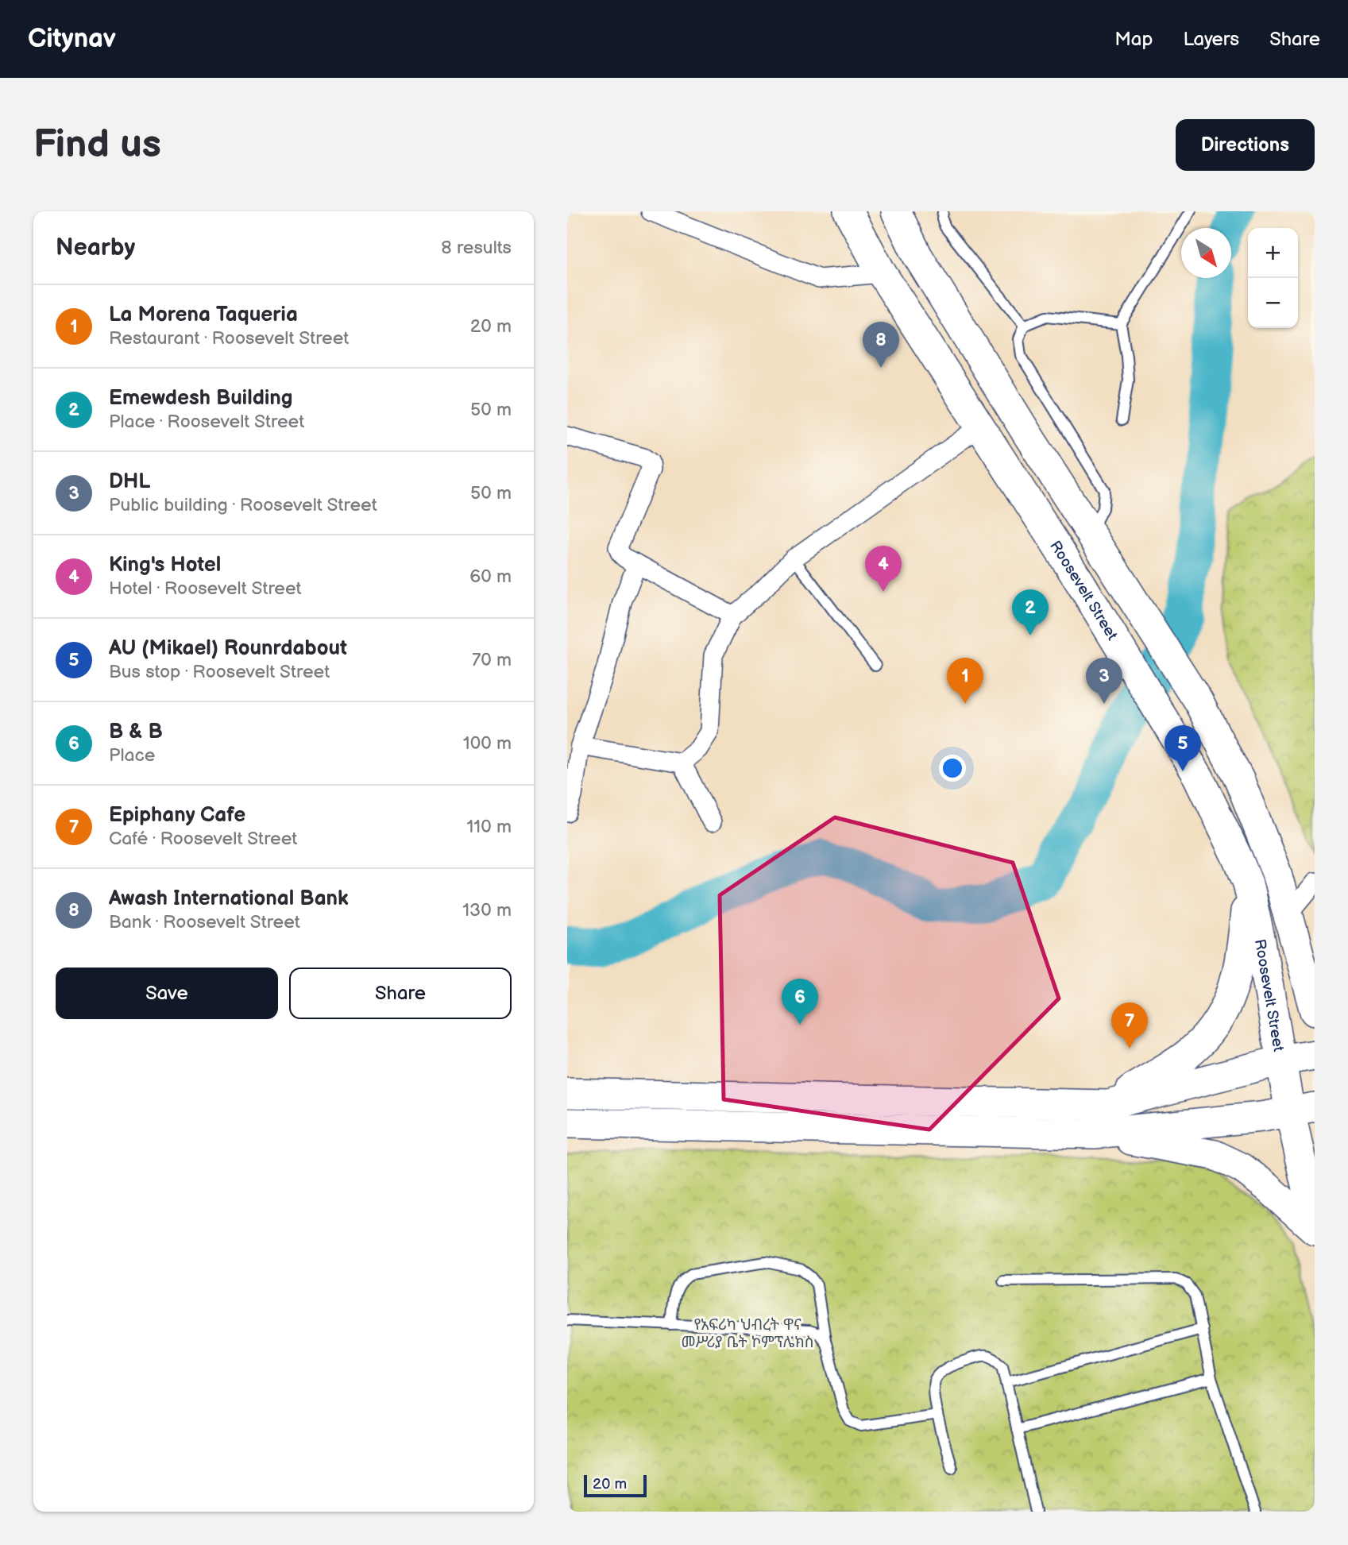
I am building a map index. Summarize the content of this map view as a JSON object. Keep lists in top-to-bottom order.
{
  "streets": {
    "main road": ["Roosevelt Street"]
  },
  "parks": ["የአፍሪካ ህብረት ዋና መሥሪያ ቤት ኮምፕሌክስ"],
  "scale_bar": "20 m",
  "north": "bottom right",
  "page": {
    "header": "Citynav",
    "nav": ["Map", "Layers", "Share"],
    "buttons": [
      "Directions",
      ["Save", "Share"]
    ],
    "title": "Find us",
    "heading": ["Nearby", "8 results"],
    "map_buttons": ["+", "−"],
    "list": [
      {
        "mark": "1",
        "name": "La Morena Taqueria",
        "note": "Restaurant · Roosevelt Street",
        "value": "20 m"
      },
      {
        "mark": "2",
        "name": "Emewdesh Building",
        "note": "Place · Roosevelt Street",
        "value": "50 m"
      },
      {
        "mark": "3",
        "name": "DHL",
        "note": "Public building · Roosevelt Street",
        "value": "50 m"
      },
      {
        "mark": "4",
        "name": "King's Hotel",
        "note": "Hotel · Roosevelt Street",
        "value": "60 m"
      },
      {
        "mark": "5",
        "name": "AU (Mikael) Rounrdabout",
        "note": "Bus stop · Roosevelt Street",
        "value": "70 m"
      },
      {
        "mark": "6",
        "name": "B & B",
        "note": "Place",
        "value": "100 m"
      },
      {
        "mark": "7",
        "name": "Epiphany Cafe",
        "note": "Café · Roosevelt Street",
        "value": "110 m"
      },
      {
        "mark": "8",
        "name": "Awash International Bank",
        "note": "Bank · Roosevelt Street",
        "value": "130 m"
      }
    ],
    "pins": [
      "8",
      "4",
      "2",
      "1",
      "3",
      "5",
      "6",
      "7"
    ],
    "scale": "20 m"
  }
}
